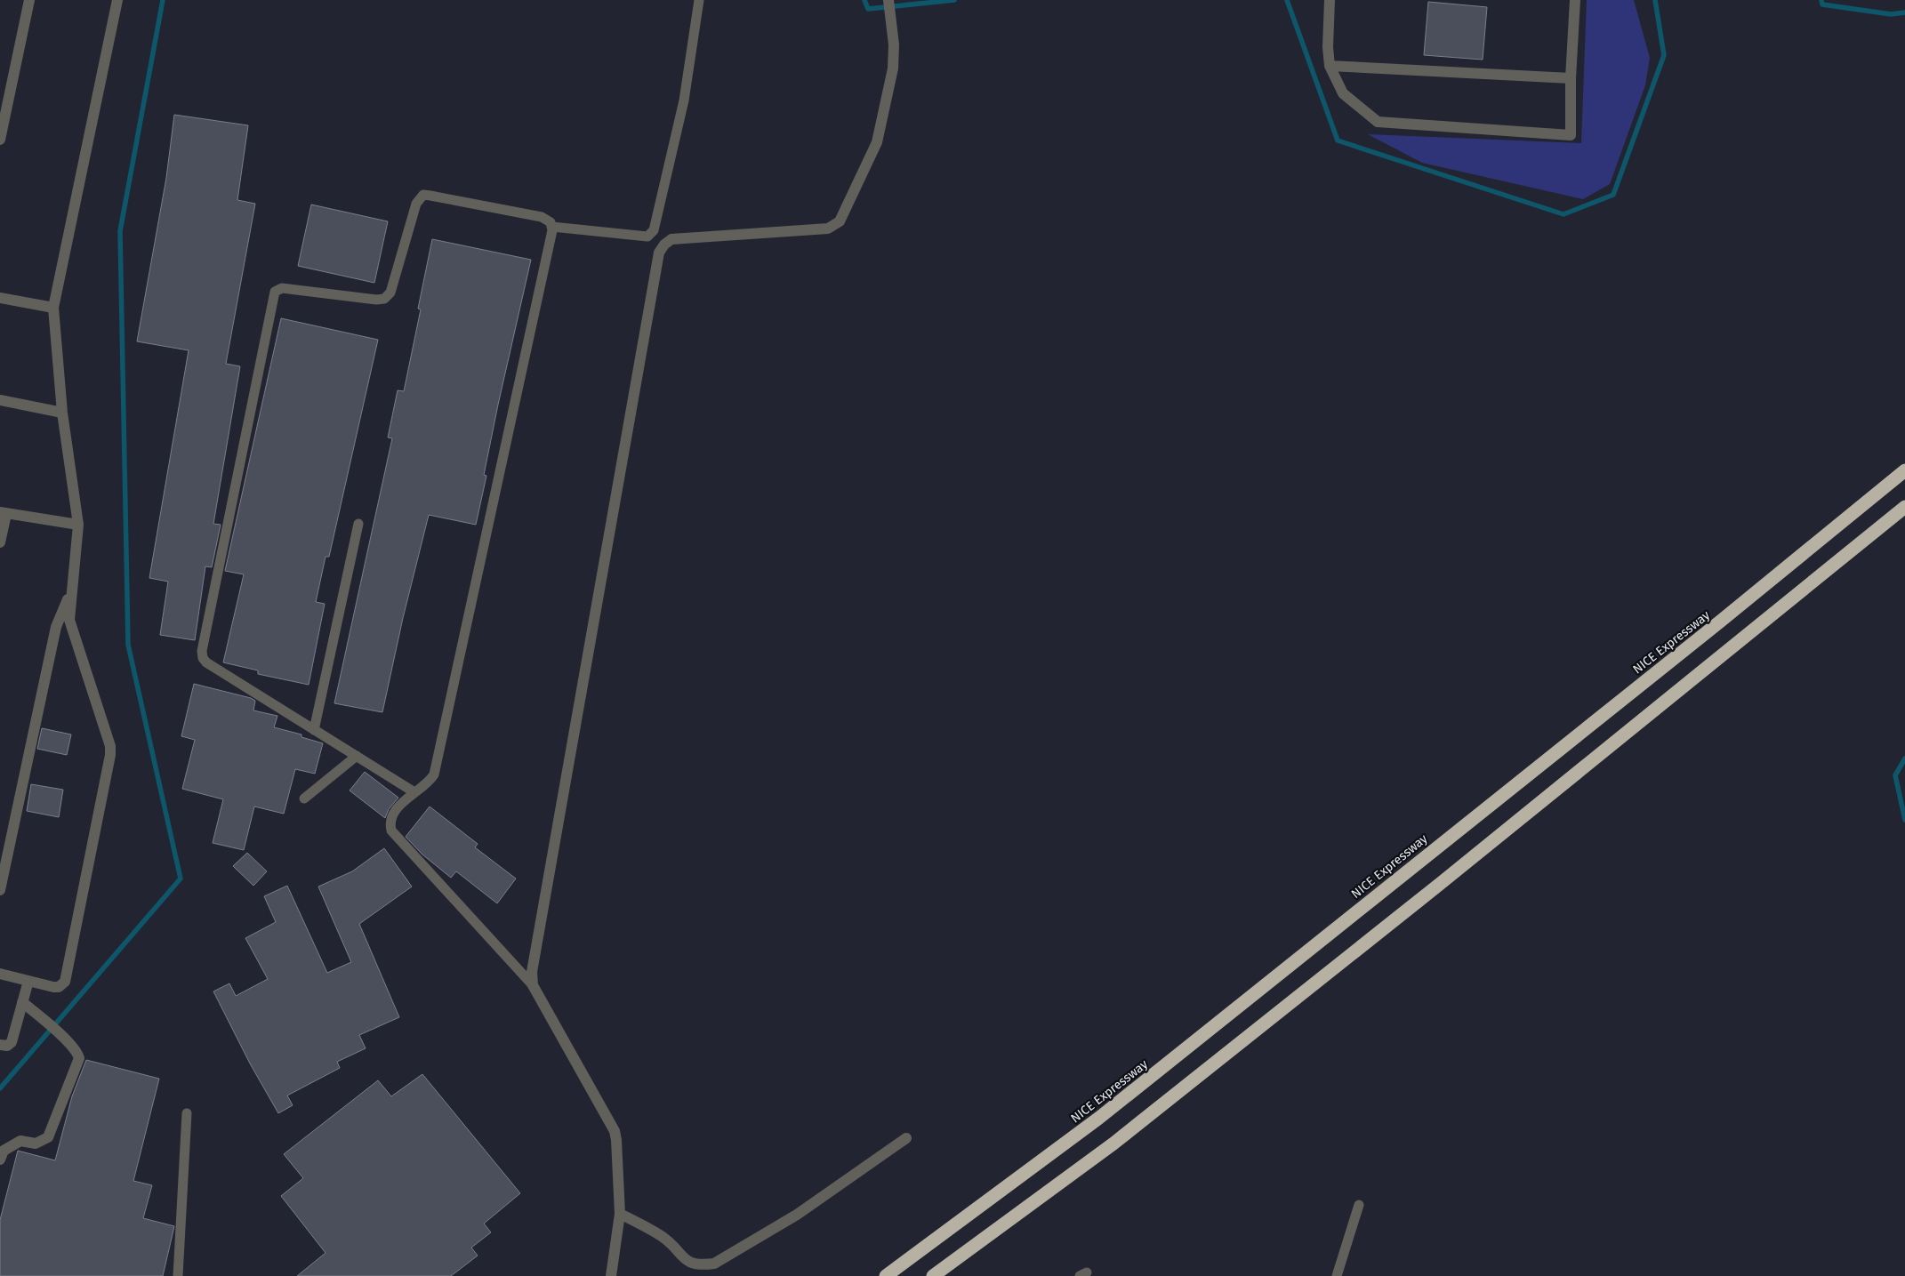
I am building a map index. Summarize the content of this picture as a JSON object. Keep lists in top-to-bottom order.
{
  "streets": {
    "highway": ["NICE Expressway"]
  }
}
